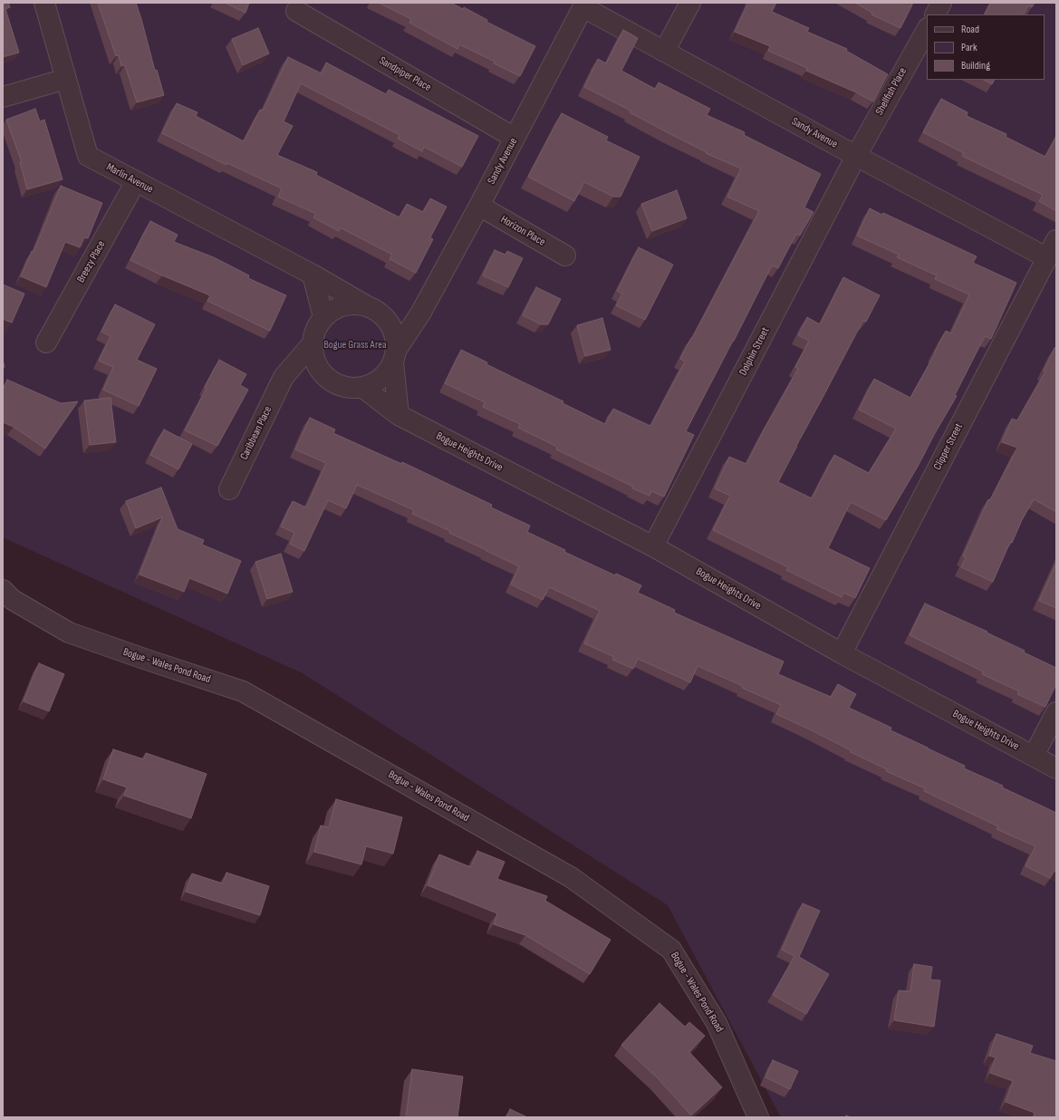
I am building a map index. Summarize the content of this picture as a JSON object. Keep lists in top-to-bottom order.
{
  "streets": {
    "street": [
      "Sandpiper Place",
      "Shellfish Place",
      "Sandy Avenue",
      "Marlin Avenue",
      "Horizon Place",
      "Breezy Place",
      "Dolphin Street",
      "Caribbean Place",
      "Clipper Street",
      "Bogue Heights Drive",
      "Bogue - Wales Pond Road"
    ]
  },
  "crossings": [
    ["Sandpiper Place", "Sandy Avenue"],
    ["Shellfish Place", "Sandy Avenue"],
    ["Shellfish Place", "Dolphin Street"],
    ["Sandy Avenue", "Marlin Avenue"],
    ["Sandy Avenue", "Horizon Place"],
    ["Sandy Avenue", "Dolphin Street"],
    ["Sandy Avenue", "Caribbean Place"],
    ["Sandy Avenue", "Clipper Street"],
    ["Sandy Avenue", "Bogue Heights Drive"],
    ["Marlin Avenue", "Breezy Place"],
    ["Marlin Avenue", "Caribbean Place"],
    ["Marlin Avenue", "Bogue Heights Drive"],
    ["Dolphin Street", "Bogue Heights Drive"],
    ["Caribbean Place", "Bogue Heights Drive"],
    ["Clipper Street", "Bogue Heights Drive"]
  ],
  "parks": ["Bogue Grass Area"],
  "legend": ["Road", "Park", "Building"]
}
